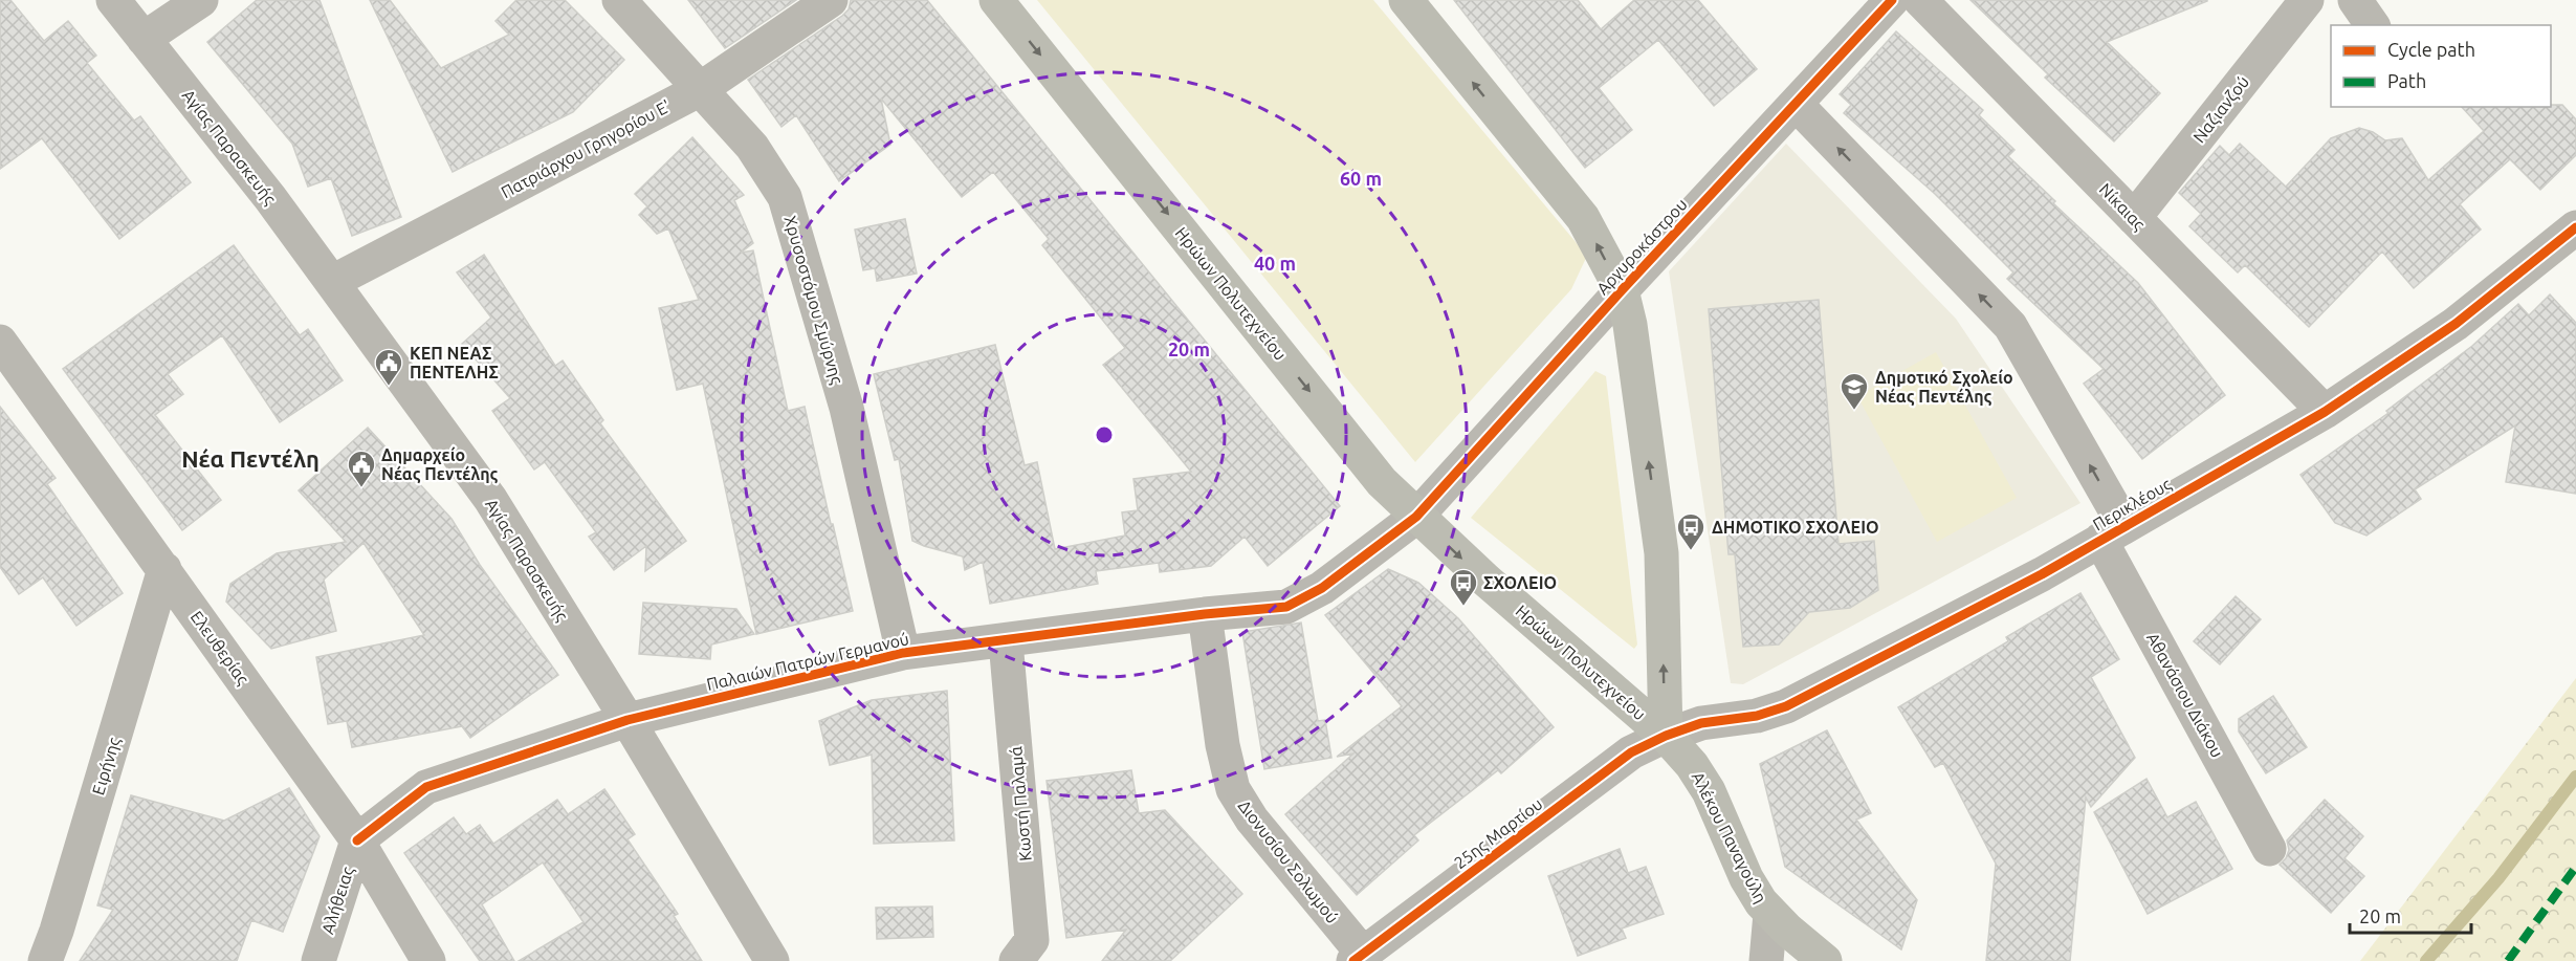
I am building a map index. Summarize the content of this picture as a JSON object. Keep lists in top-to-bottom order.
{
  "streets": {
    "main road": ["Ηρώων Πολυτεχνείου", "Αλέκου Παναγούλη"],
    "street": [
      "Ναζιανζού",
      "Αγίας Παρασκευής",
      "Πατριάρχου Γρηγορίου Ε'",
      "Νίκαιας",
      "Αργυροκάστρου",
      "Χρυσοστόμου Σμύρνης",
      "Περικλέους",
      "Ελευθερίας",
      "Παλαιών Πατρών Γερμανού",
      "Αθανάσιου Διάκου",
      "Ειρήνης",
      "Κωστή Παλαμά",
      "25ης Μαρτίου",
      "Διονυσίου Σολωμού",
      "Αλήθειας"
    ]
  },
  "crossings": [
    ["Ναζιανζού", "Νίκαιας"],
    ["Αγίας Παρασκευής", "Πατριάρχου Γρηγορίου Ε'"],
    ["Αγίας Παρασκευής", "Παλαιών Πατρών Γερμανού"],
    ["Πατριάρχου Γρηγορίου Ε'", "Χρυσοστόμου Σμύρνης"],
    ["Νίκαιας", "Περικλέους"],
    ["Αργυροκάστρου", "Ηρώων Πολυτεχνείου"],
    ["Αργυροκάστρου", "Παλαιών Πατρών Γερμανού"],
    ["Αργυροκάστρου", "Αθανάσιου Διάκου"],
    ["Ηρώων Πολυτεχνείου", "Περικλέους"],
    ["Ηρώων Πολυτεχνείου", "Παλαιών Πατρών Γερμανού"],
    ["Ηρώων Πολυτεχνείου", "25ης Μαρτίου"],
    ["Ηρώων Πολυτεχνείου", "Αλέκου Παναγούλη"],
    ["Χρυσοστόμου Σμύρνης", "Παλαιών Πατρών Γερμανού"],
    ["Περικλέους", "Αθανάσιου Διάκου"],
    ["Περικλέους", "25ης Μαρτίου"],
    ["Περικλέους", "Αλέκου Παναγούλη"],
    ["Ελευθερίας", "Παλαιών Πατρών Γερμανού"],
    ["Ελευθερίας", "Ειρήνης"],
    ["Ελευθερίας", "Αλήθειας"],
    ["Παλαιών Πατρών Γερμανού", "Κωστή Παλαμά"],
    ["Παλαιών Πατρών Γερμανού", "Διονυσίου Σολωμού"],
    ["Παλαιών Πατρών Γερμανού", "Αλήθειας"],
    ["25ης Μαρτίου", "Αλέκου Παναγούλη"],
    ["25ης Μαρτίου", "Διονυσίου Σολωμού"]
  ],
  "one_way": ["Αθανάσιου Διάκου"],
  "districts": ["Νέα Πεντέλη"],
  "places": {
    "public building": ["ΚΕΠ ΝΕΑΣ ΠΕΝΤΕΛΗΣ", "Δημαρχείο Νέας Πεντέλης"],
    "school or university": ["Δημοτικό Σχολείο Νέας Πεντέλης"],
    "bus stop": ["ΔΗΜΟΤΙΚΟ ΣΧΟΛΕΙΟ", "ΣΧΟΛΕΙΟ"]
  },
  "legend": ["Cycle path", "Path"],
  "scale_bar": "20 m",
  "rings": ["60 m", "40 m", "20 m"]
}
